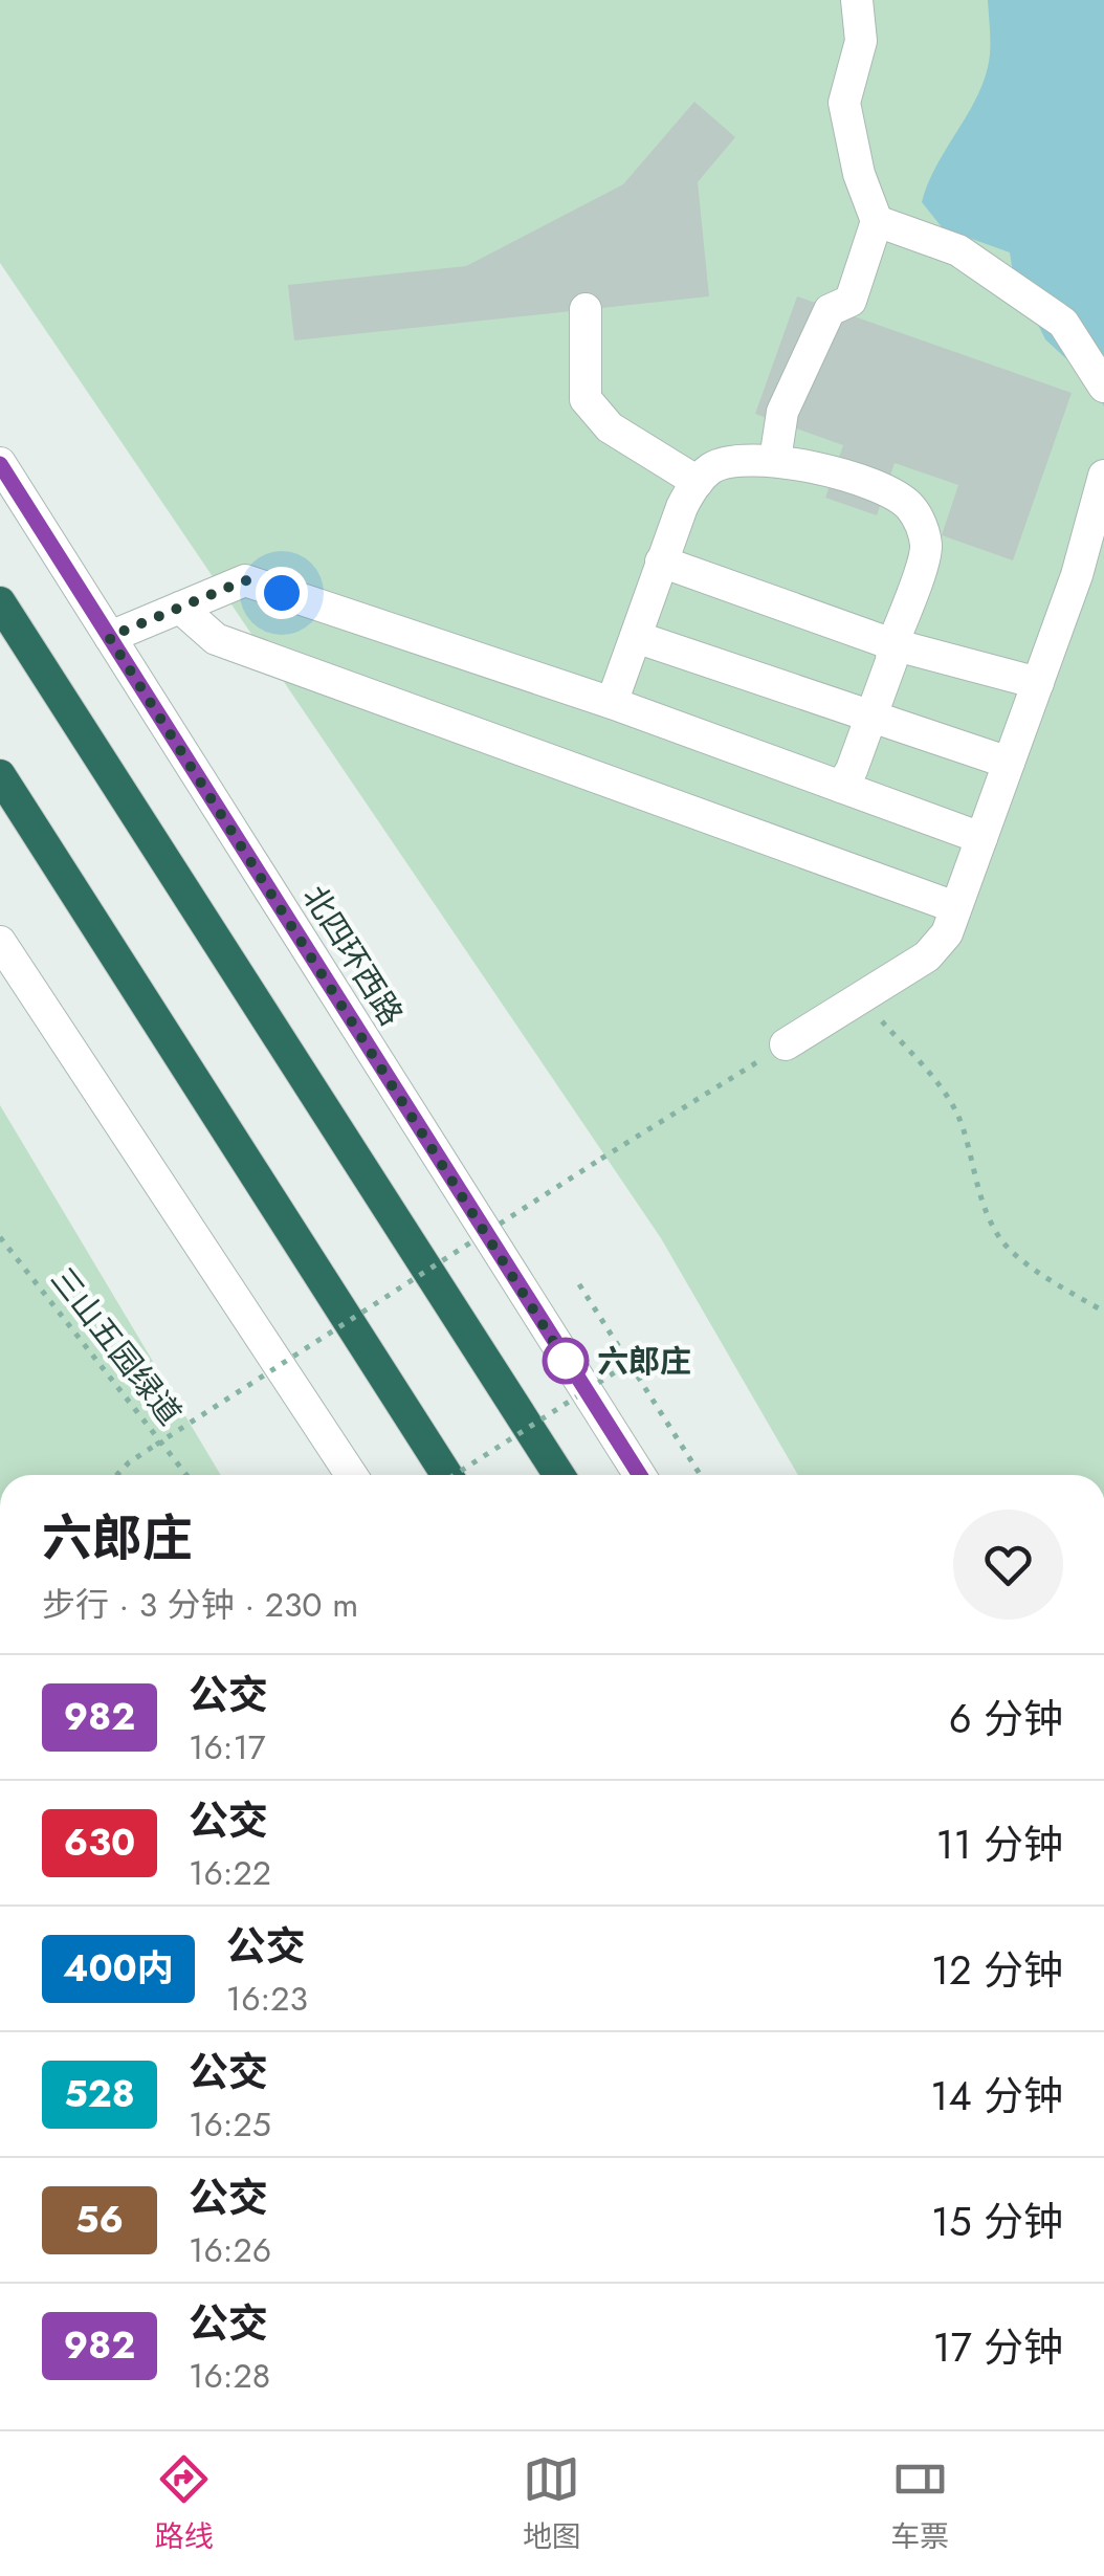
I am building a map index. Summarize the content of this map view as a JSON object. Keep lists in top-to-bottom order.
{
  "streets": {
    "street": ["北四环西路"],
    "path": ["三山五园绿道"]
  },
  "places": ["六郎庄"],
  "lines": ["bus line 982"],
  "page": {
    "heading": ["六郎庄", "步行 · 3 分钟 · 230 m"],
    "list": [
      {
        "mark": "982",
        "name": "公交",
        "note": "16:17",
        "value": "6 分钟"
      },
      {
        "mark": "630",
        "name": "公交",
        "note": "16:22",
        "value": "11 分钟"
      },
      {
        "mark": "400内",
        "name": "公交",
        "note": "16:23",
        "value": "12 分钟"
      },
      {
        "mark": "528",
        "name": "公交",
        "note": "16:25",
        "value": "14 分钟"
      },
      {
        "mark": "56",
        "name": "公交",
        "note": "16:26",
        "value": "15 分钟"
      },
      {
        "mark": "982",
        "name": "公交",
        "note": "16:28",
        "value": "17 分钟"
      }
    ],
    "tabs": ["路线", "地图", "车票"]
  }
}
